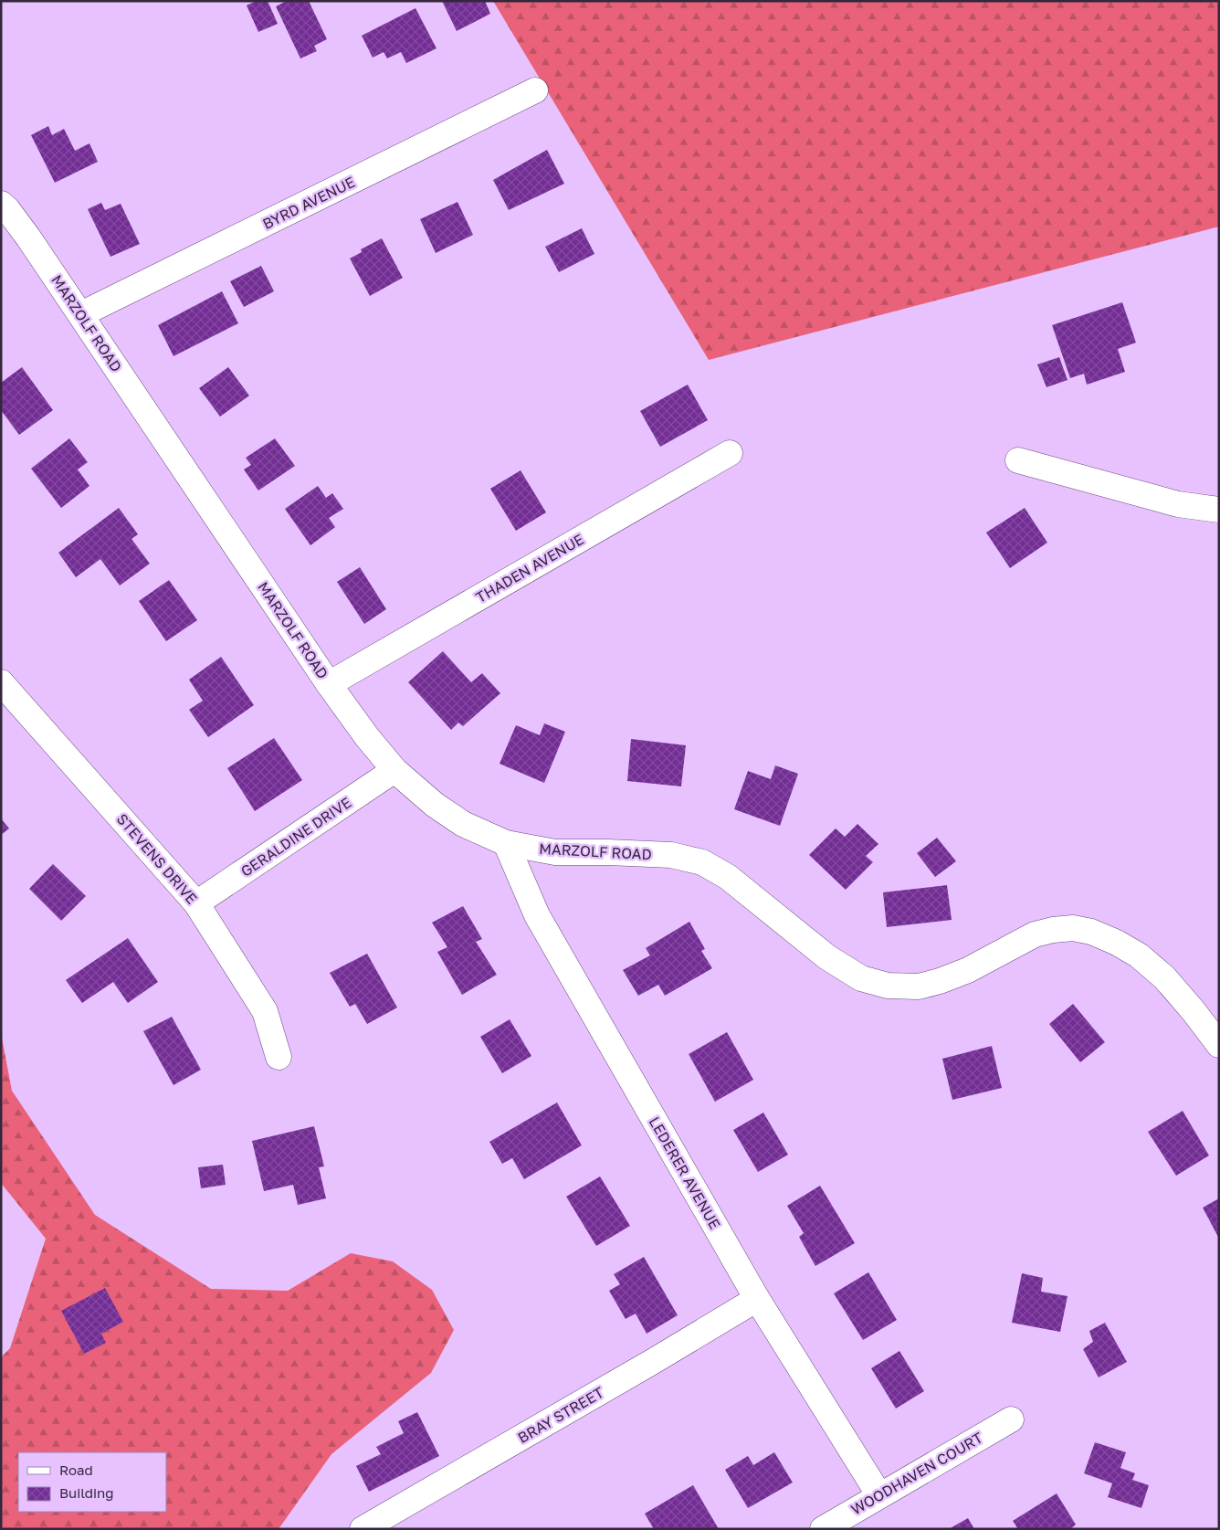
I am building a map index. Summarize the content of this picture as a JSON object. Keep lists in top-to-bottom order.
{
  "streets": {
    "street": [
      "BYRD AVENUE",
      "MARZOLF ROAD",
      "THADEN AVENUE",
      "GERALDINE DRIVE",
      "STEVENS DRIVE",
      "LEDERER AVENUE",
      "BRAY STREET",
      "WOODHAVEN COURT"
    ]
  },
  "crossings": [
    ["BYRD AVENUE", "MARZOLF ROAD"],
    ["MARZOLF ROAD", "THADEN AVENUE"],
    ["MARZOLF ROAD", "GERALDINE DRIVE"],
    ["MARZOLF ROAD", "LEDERER AVENUE"],
    ["GERALDINE DRIVE", "STEVENS DRIVE"],
    ["LEDERER AVENUE", "BRAY STREET"],
    ["LEDERER AVENUE", "WOODHAVEN COURT"]
  ],
  "legend": ["Road", "Building"]
}
